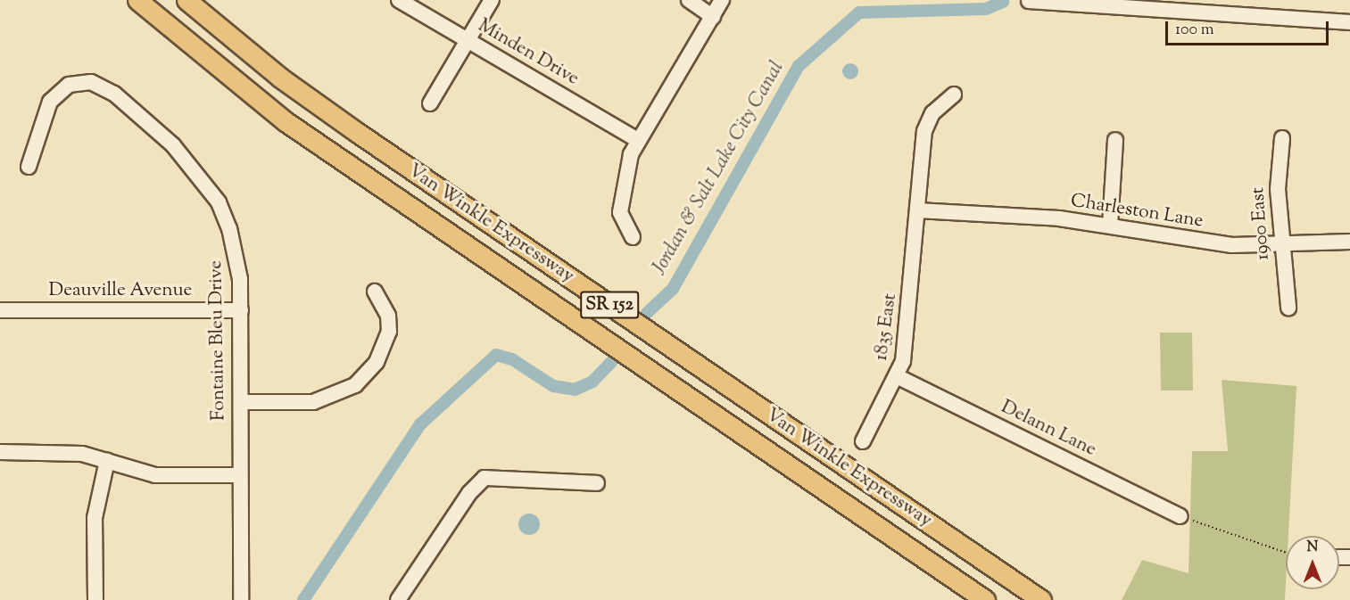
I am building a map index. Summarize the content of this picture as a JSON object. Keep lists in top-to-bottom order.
{
  "streets": {
    "main road": ["Van Winkle Expressway", "SR 152"],
    "street": [
      "Minden Drive",
      "Charleston Lane",
      "1900 East",
      "Deauville Avenue",
      "1835 East",
      "Fontaine Bleu Drive",
      "Delann Lane"
    ]
  },
  "crossings": [
    ["Charleston Lane", "1900 East"],
    ["Charleston Lane", "1835 East"],
    ["Deauville Avenue", "Fontaine Bleu Drive"],
    ["1835 East", "Delann Lane"]
  ],
  "water": ["Jordan & Salt Lake City Canal"],
  "scale_bar": "100 m",
  "north": "top"
}
